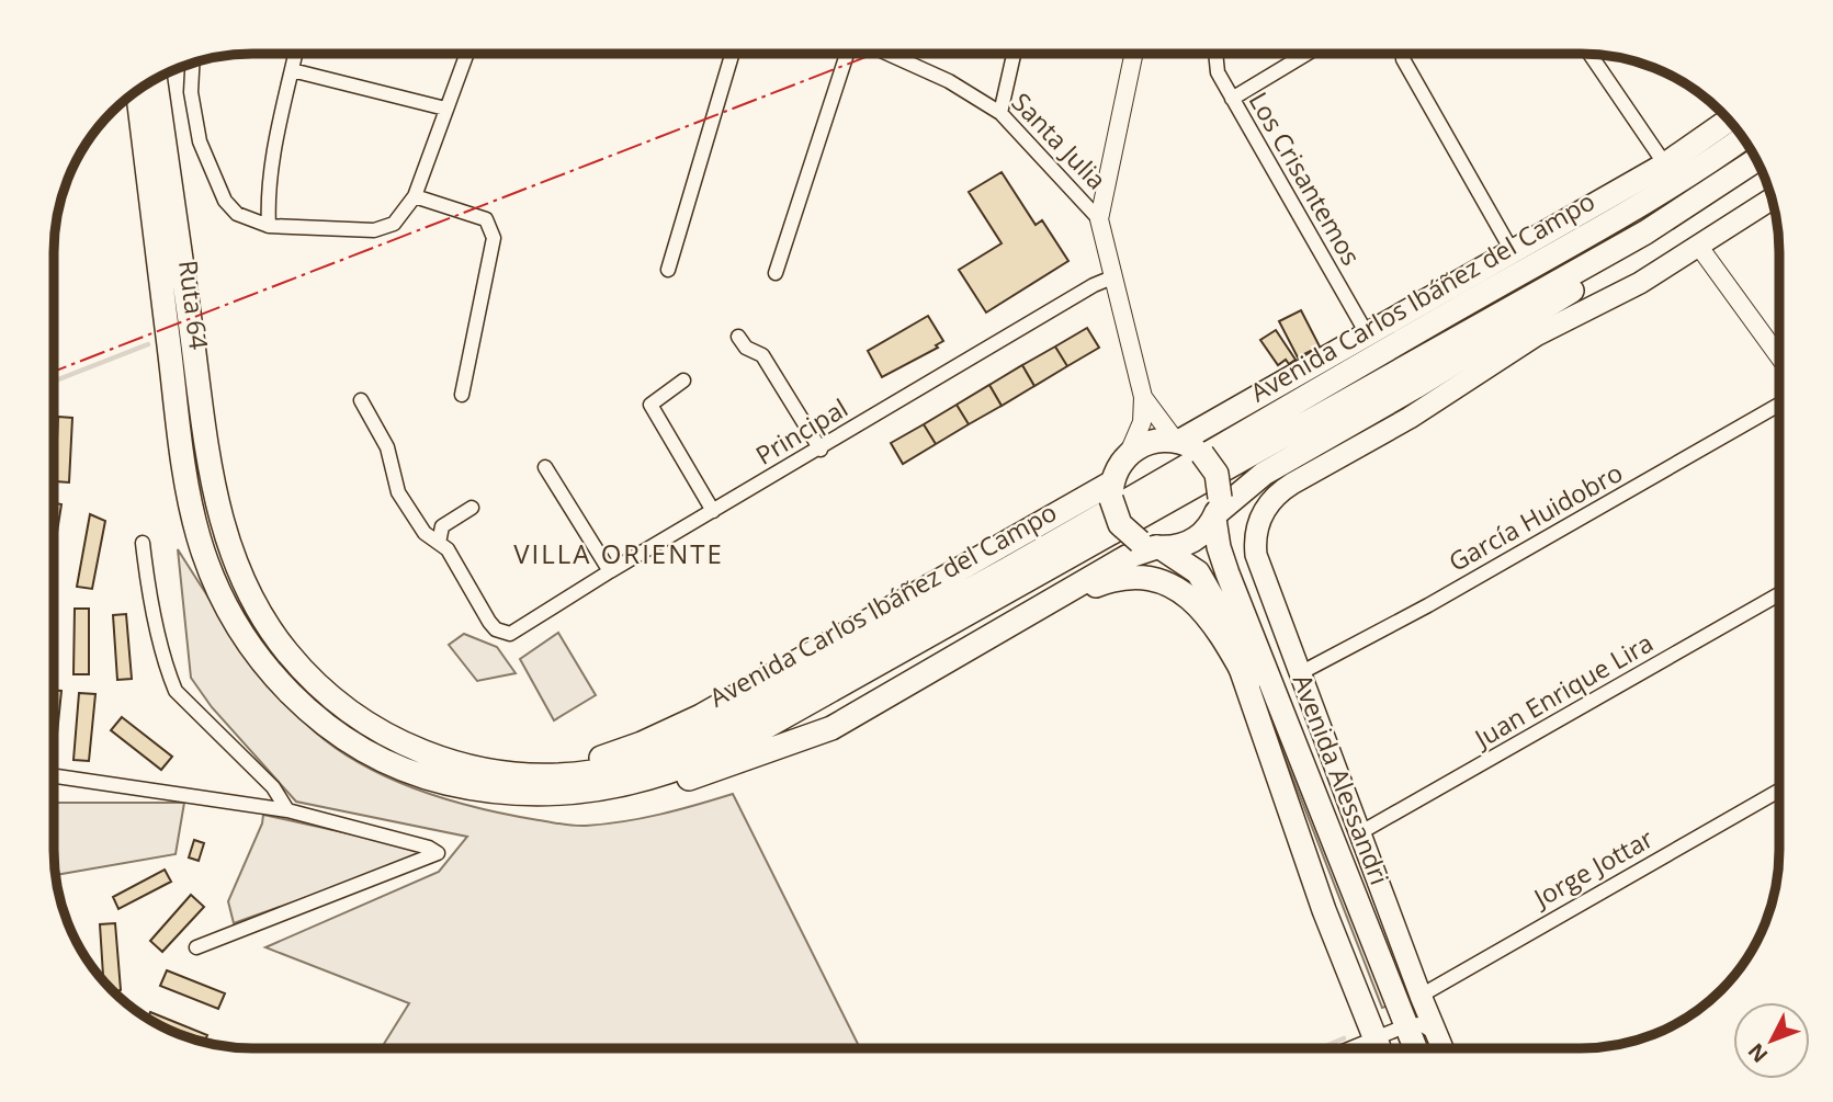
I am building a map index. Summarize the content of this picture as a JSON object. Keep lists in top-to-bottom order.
{
  "streets": {
    "main road": ["Avenida Carlos Ibáñez del Campo", "Ruta 64", "Avenida Alessandri"],
    "street": [
      "Santa Julia",
      "Los Crisantemos",
      "Principal",
      "García Huidobro",
      "Juan Enrique Lira",
      "Jorge Jottar"
    ]
  },
  "crossings": [
    ["Santa Julia", "Avenida Carlos Ibáñez del Campo"],
    ["Santa Julia", "Principal"],
    ["Santa Julia", "Avenida Alessandri"],
    ["Los Crisantemos", "Avenida Carlos Ibáñez del Campo"],
    ["Avenida Carlos Ibáñez del Campo", "Ruta 64"],
    ["Avenida Carlos Ibáñez del Campo", "Avenida Alessandri"],
    ["García Huidobro", "Avenida Alessandri"],
    ["Juan Enrique Lira", "Avenida Alessandri"],
    ["Avenida Alessandri", "Jorge Jottar"]
  ],
  "districts": ["VILLA ORIENTE"],
  "north": "bottom left"
}
